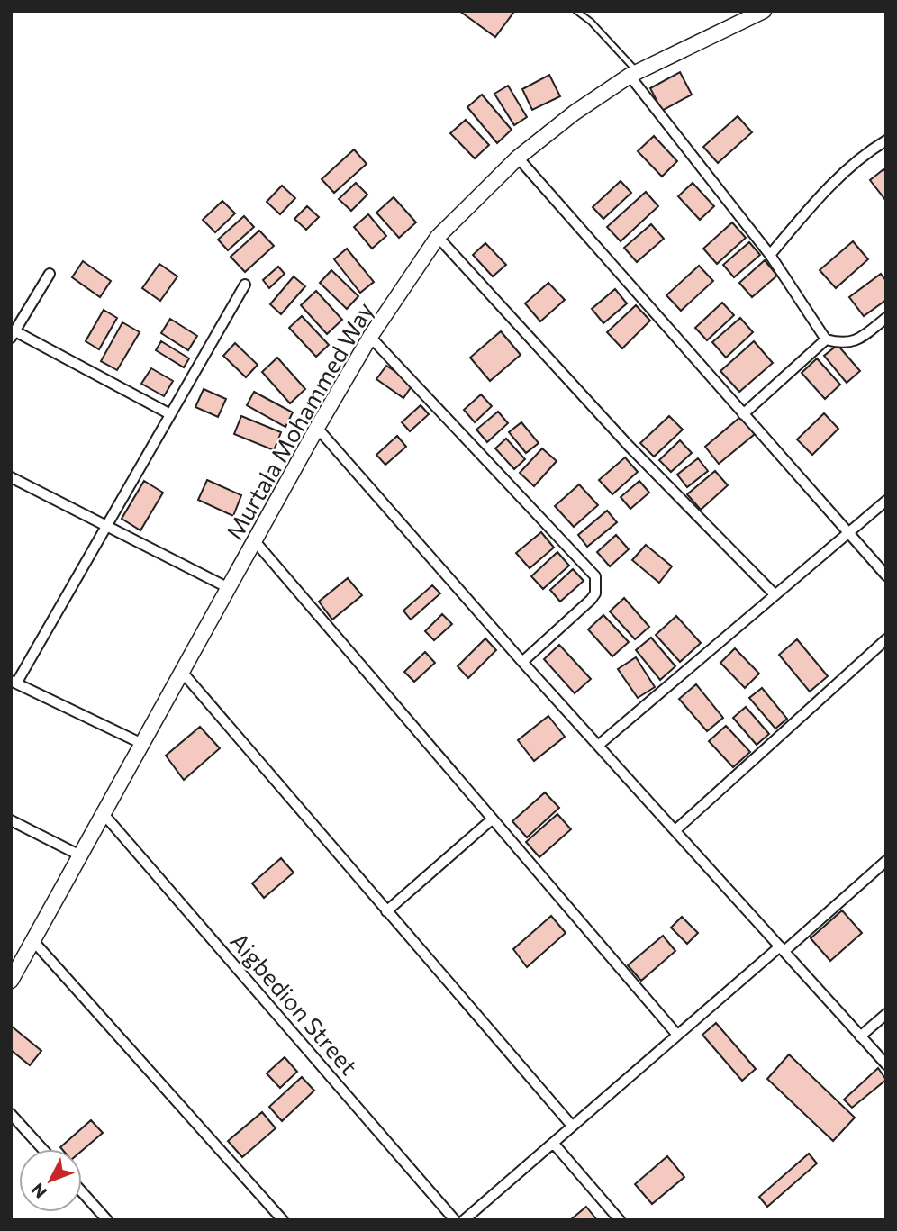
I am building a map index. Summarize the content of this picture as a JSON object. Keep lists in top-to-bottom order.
{
  "streets": {
    "street": ["Murtala Mohammed Way", "Aigbedion Street"]
  },
  "crossings": [
    ["Murtala Mohammed Way", "Aigbedion Street"]
  ],
  "north": "bottom left"
}
